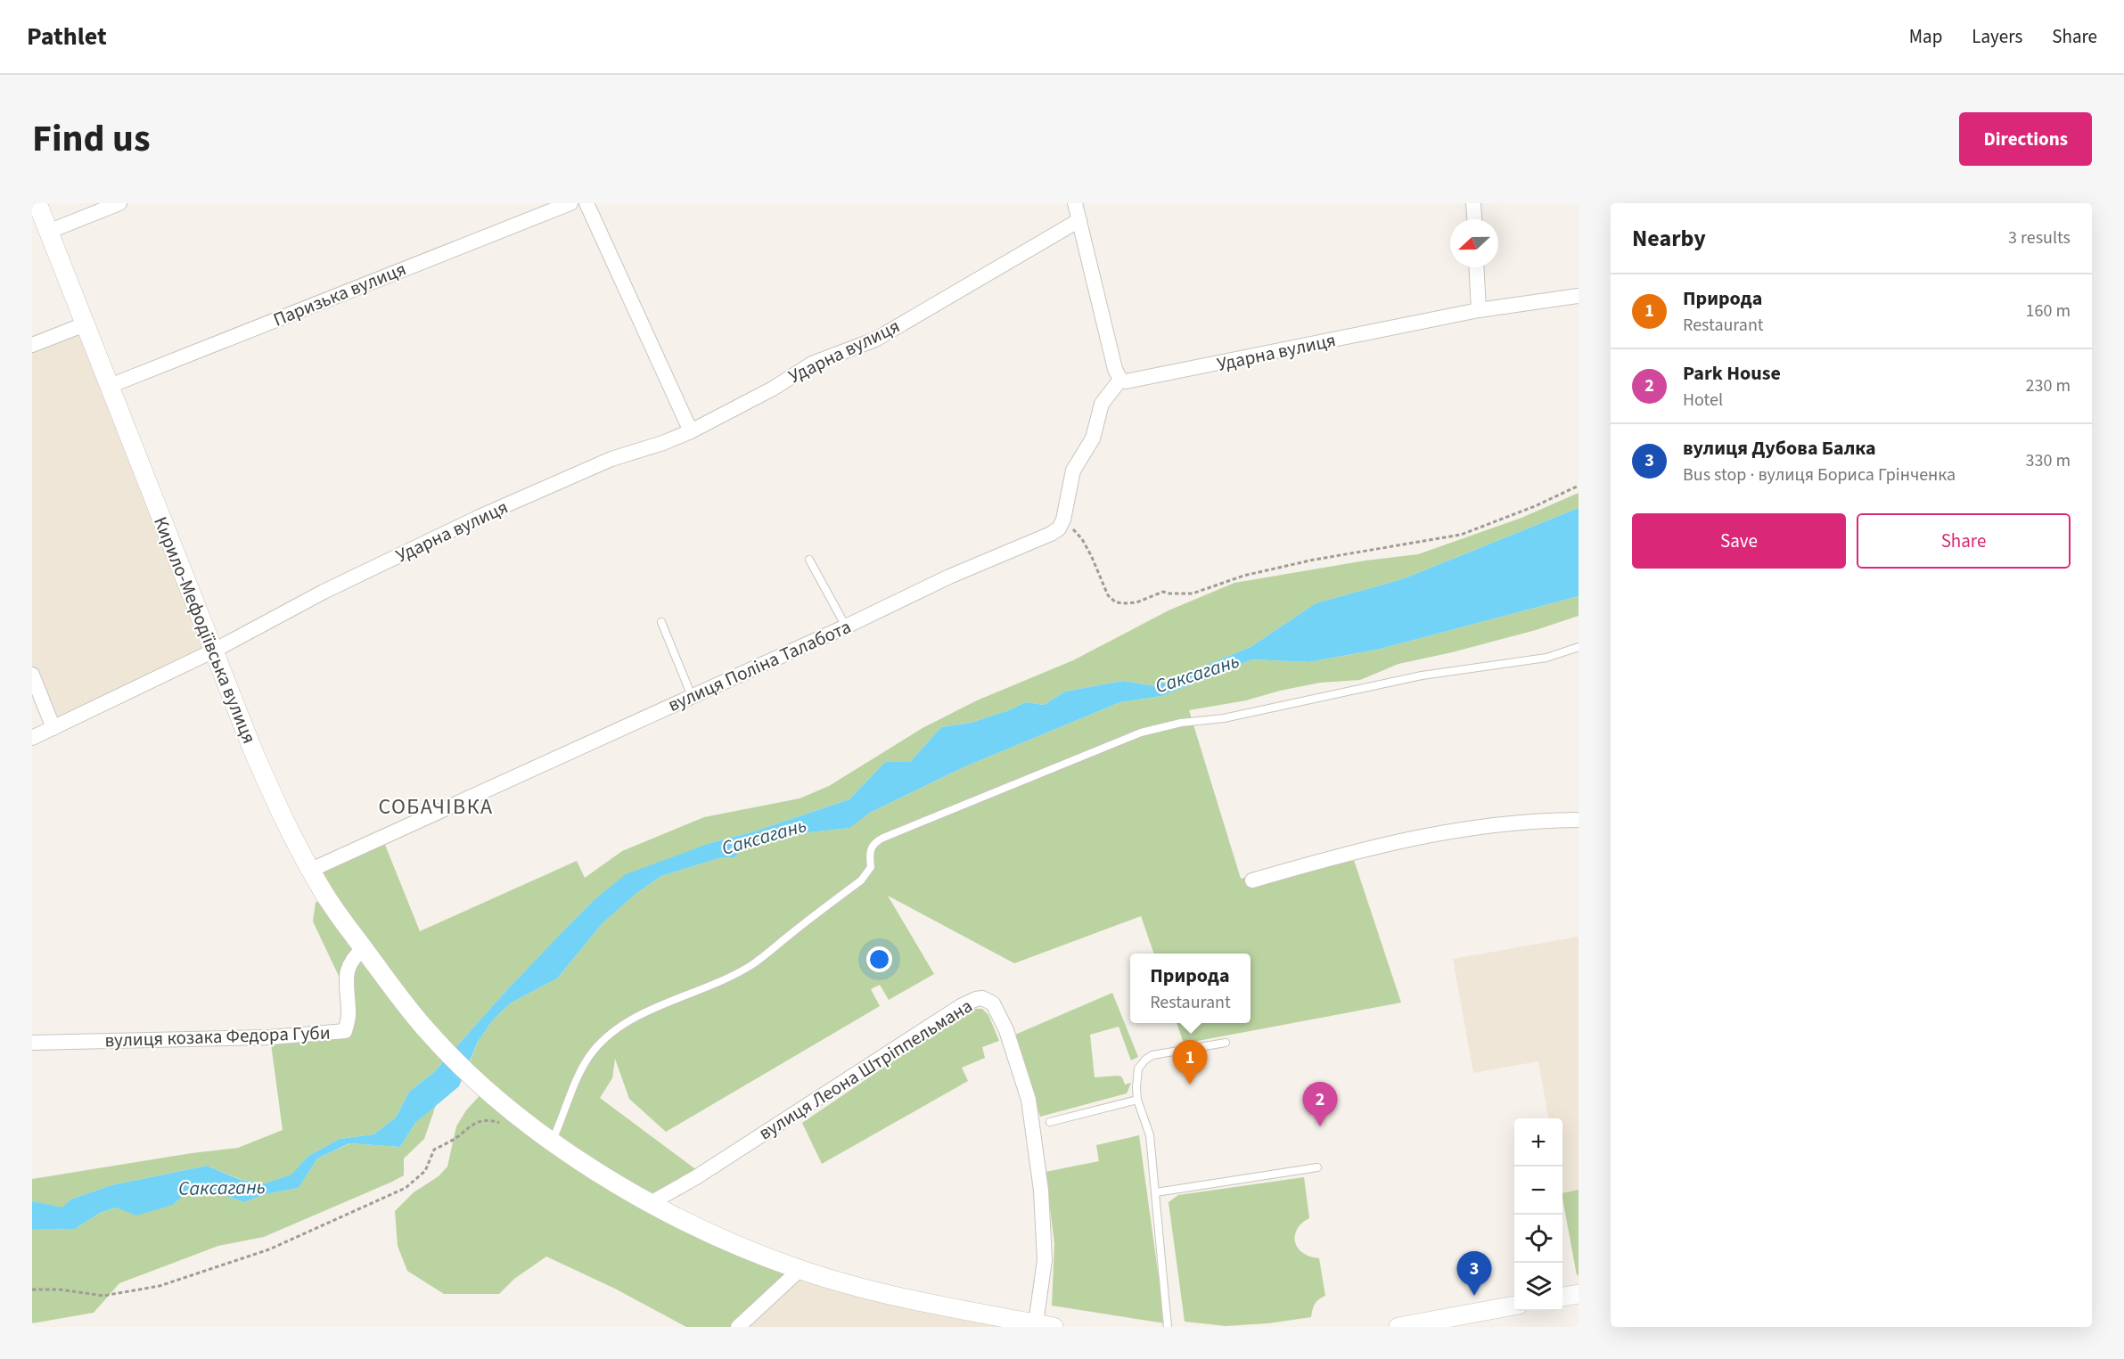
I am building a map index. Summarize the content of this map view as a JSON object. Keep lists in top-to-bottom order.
{
  "streets": {
    "street": [
      "Паризька вулиця",
      "Ударна вулиця",
      "Кирило-Мефодіївська вулиця",
      "вулиця Поліна Талабота",
      "вулиця козака Федора Губи",
      "вулиця Леона Штріппельмана"
    ]
  },
  "crossings": [
    ["Паризька вулиця", "Кирило-Мефодіївська вулиця"],
    ["Ударна вулиця", "Кирило-Мефодіївська вулиця"],
    ["Кирило-Мефодіївська вулиця", "вулиця Поліна Талабота"],
    ["Кирило-Мефодіївська вулиця", "вулиця козака Федора Губи"],
    ["Кирило-Мефодіївська вулиця", "вулиця Леона Штріппельмана"]
  ],
  "districts": ["СОБАЧІВКА"],
  "water": ["Саксагань"],
  "north": "left",
  "page": {
    "header": "Pathlet",
    "nav": ["Map", "Layers", "Share"],
    "title": "Find us",
    "buttons": [
      "Directions",
      ["Save", "Share"]
    ],
    "heading": ["Nearby", "3 results"],
    "list": [
      {
        "mark": "1",
        "name": "Природа",
        "note": "Restaurant",
        "value": "160 m"
      },
      {
        "mark": "2",
        "name": "Park House",
        "note": "Hotel",
        "value": "230 m"
      },
      {
        "mark": "3",
        "name": "вулиця Дубова Балка",
        "note": "Bus stop · вулиця Бориса Грінченка",
        "value": "330 m"
      }
    ],
    "popup": ["Природа", "Restaurant"],
    "pins": ["1", "2", "3"],
    "map_buttons": ["+", "−"]
  }
}
